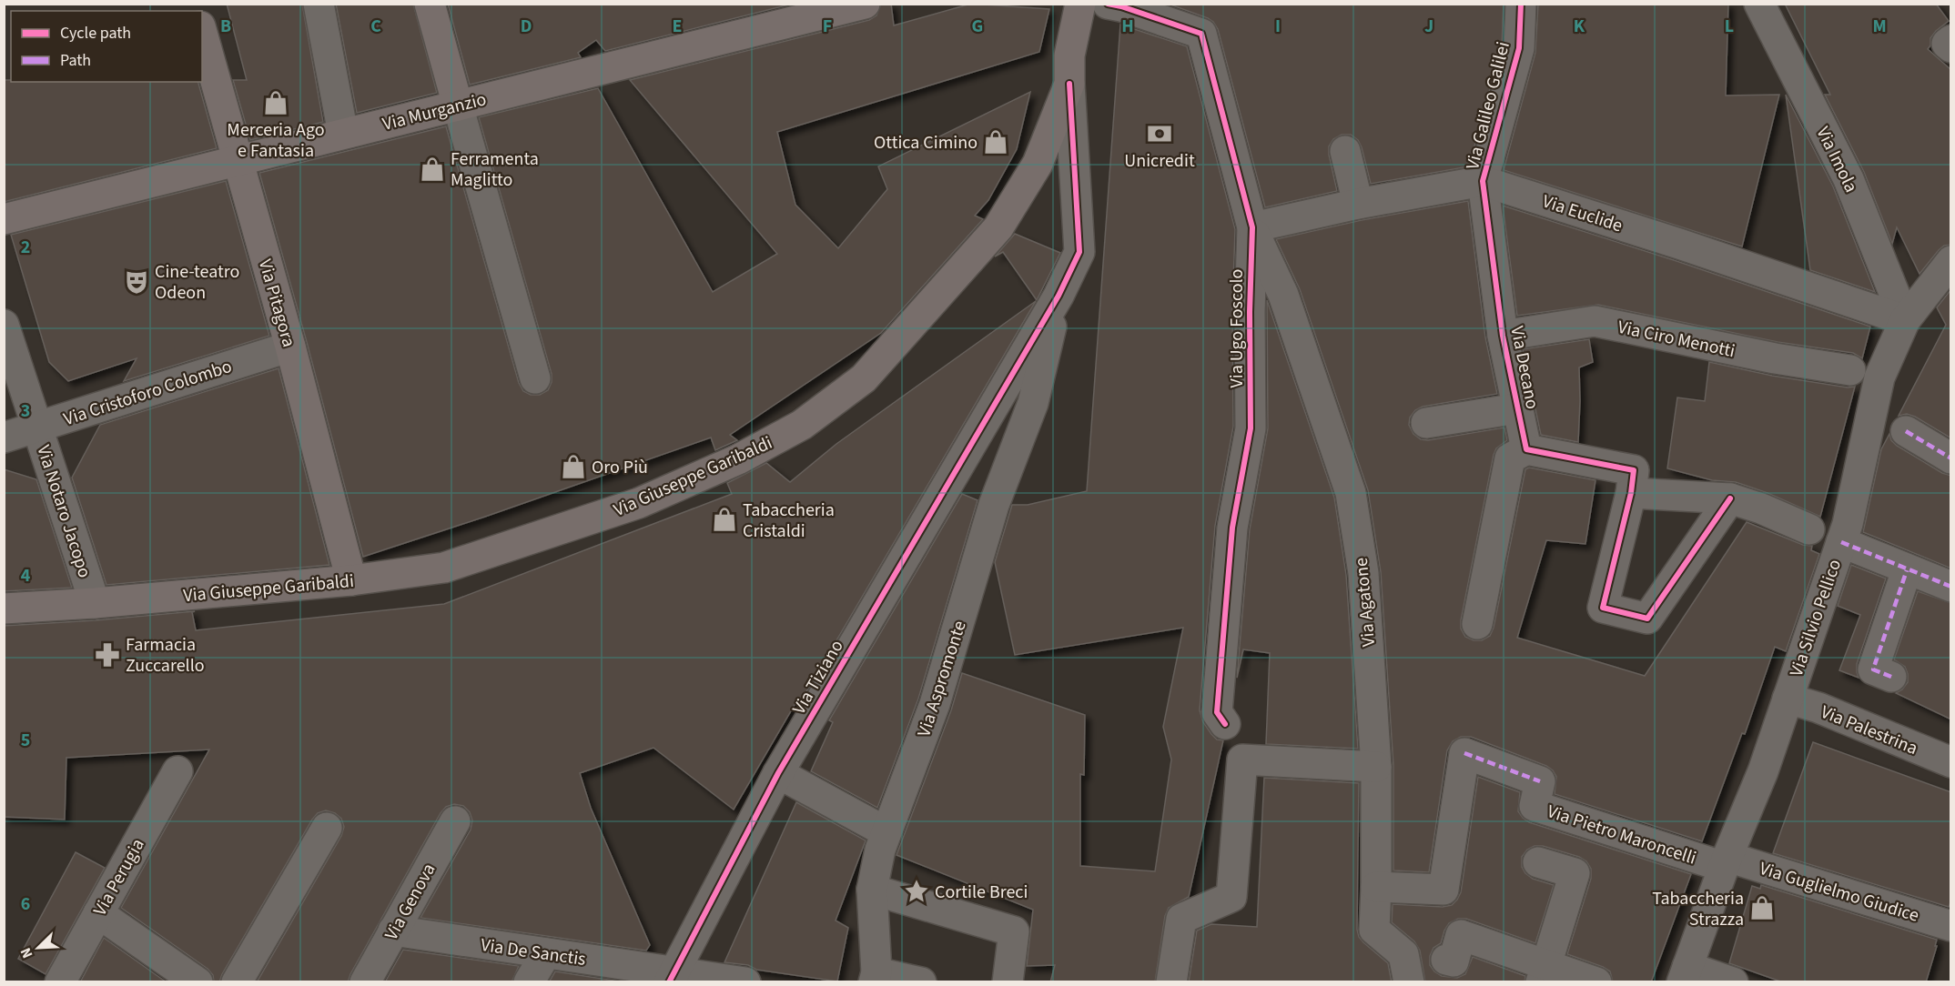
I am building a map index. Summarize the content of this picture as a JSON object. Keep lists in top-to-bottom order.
{
  "streets": {
    "main road": ["Via Murganzio", "Via Pitagora", "Via Giuseppe Garibaldi"],
    "street": [
      "Via Galileo Galilei",
      "Via Imola",
      "Via Euclide",
      "Via Ugo Foscolo",
      "Via Ciro Menotti",
      "Via Decano",
      "Via Cristoforo Colombo",
      "Via Notaro Jacopo",
      "Via Agatone",
      "Via Silvio Pellico",
      "Via Tiziano",
      "Via Aspromonte",
      "Via Palestrina",
      "Via Pietro Maroncelli",
      "Via Perugia",
      "Via Guglielmo Giudice",
      "Via Genova",
      "Via De Sanctis"
    ]
  },
  "crossings": [
    ["Via Galileo Galilei", "Via Euclide"],
    ["Via Galileo Galilei", "Via Decano"],
    ["Via Murganzio", "Via Pitagora"],
    ["Via Imola", "Via Euclide"],
    ["Via Imola", "Via Silvio Pellico"],
    ["Via Euclide", "Via Ugo Foscolo"],
    ["Via Euclide", "Via Decano"],
    ["Via Euclide", "Via Agatone"],
    ["Via Euclide", "Via Silvio Pellico"],
    ["Via Pitagora", "Via Cristoforo Colombo"],
    ["Via Pitagora", "Via Giuseppe Garibaldi"],
    ["Via Ugo Foscolo", "Via Agatone"],
    ["Via Ciro Menotti", "Via Decano"],
    ["Via Cristoforo Colombo", "Via Notaro Jacopo"],
    ["Via Giuseppe Garibaldi", "Via Notaro Jacopo"],
    ["Via Agatone", "Via Pietro Maroncelli"],
    ["Via Silvio Pellico", "Via Palestrina"],
    ["Via Silvio Pellico", "Via Pietro Maroncelli"],
    ["Via Silvio Pellico", "Via Guglielmo Giudice"],
    ["Via Tiziano", "Via Aspromonte"],
    ["Via Tiziano", "Via De Sanctis"],
    ["Via Pietro Maroncelli", "Via Guglielmo Giudice"],
    ["Via Genova", "Via De Sanctis"]
  ],
  "places": {
    "shop": [
      "Merceria Ago e Fantasia",
      "Ottica Cimino",
      "Ferramenta Maglitto",
      "Oro Più",
      "Tabaccheria Cristaldi",
      "Tabaccheria Strazza"
    ],
    "bank": ["Unicredit"],
    "theatre": ["Cine-teatro Odeon"],
    "pharmacy": ["Farmacia Zuccarello"],
    "place": ["Cortile Breci"]
  },
  "legend": ["Cycle path", "Path"],
  "north": "bottom left",
  "grid": {
    "columns": [
      "B",
      "C",
      "D",
      "E",
      "F",
      "G",
      "H",
      "I",
      "J",
      "K",
      "L",
      "M"
    ],
    "rows": [
      "2",
      "3",
      "4",
      "5",
      "6"
    ]
  }
}
